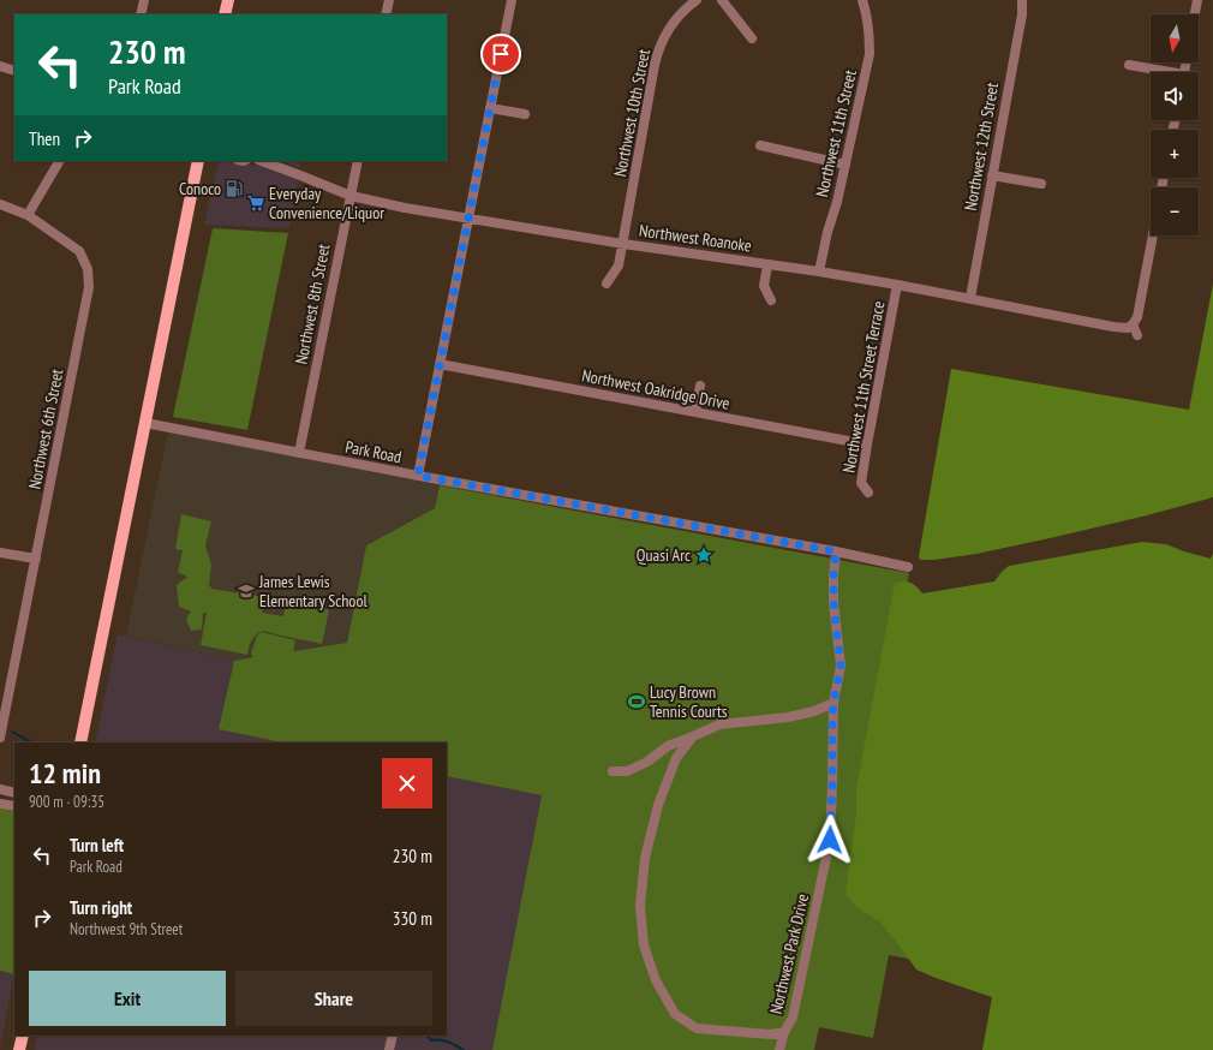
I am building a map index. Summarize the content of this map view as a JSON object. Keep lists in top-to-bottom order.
{
  "streets": {
    "street": [
      "Northwest 10th Street",
      "Northwest 11th Street",
      "Northwest 12th Street",
      "Northwest Roanoke",
      "Northwest 8th Street",
      "Northwest 11th Street Terrace",
      "Northwest Oakridge Drive",
      "Northwest 6th Street",
      "Park Road",
      "Northwest Park Drive"
    ]
  },
  "crossings": [
    ["Northwest 10th Street", "Northwest Roanoke"],
    ["Northwest 11th Street", "Northwest Roanoke"],
    ["Northwest 12th Street", "Northwest Roanoke"],
    ["Northwest Roanoke", "Northwest 8th Street"],
    ["Northwest Roanoke", "Northwest 11th Street Terrace"],
    ["Northwest 8th Street", "Park Road"],
    ["Northwest 11th Street Terrace", "Northwest Oakridge Drive"],
    ["Park Road", "Northwest Park Drive"]
  ],
  "places": {
    "fuel station": ["Conoco"],
    "supermarket": ["Everyday Convenience/Liquor"],
    "place": ["Quasi Arc"],
    "school or university": ["James Lewis Elementary School"],
    "sports": ["Lucy Brown Tennis Courts"]
  },
  "north": "bottom",
  "page": {
    "map_buttons": ["+", "−"],
    "turn": ["230 m", "Park Road"],
    "then": "Then",
    "heading": ["12 min", "900 m · 09:35"],
    "list": [
      {
        "name": "Turn left",
        "note": "Park Road",
        "value": "230 m"
      },
      {
        "name": "Turn right",
        "note": "Northwest 9th Street",
        "value": "330 m"
      }
    ],
    "buttons": ["Exit", "Share"]
  }
}
